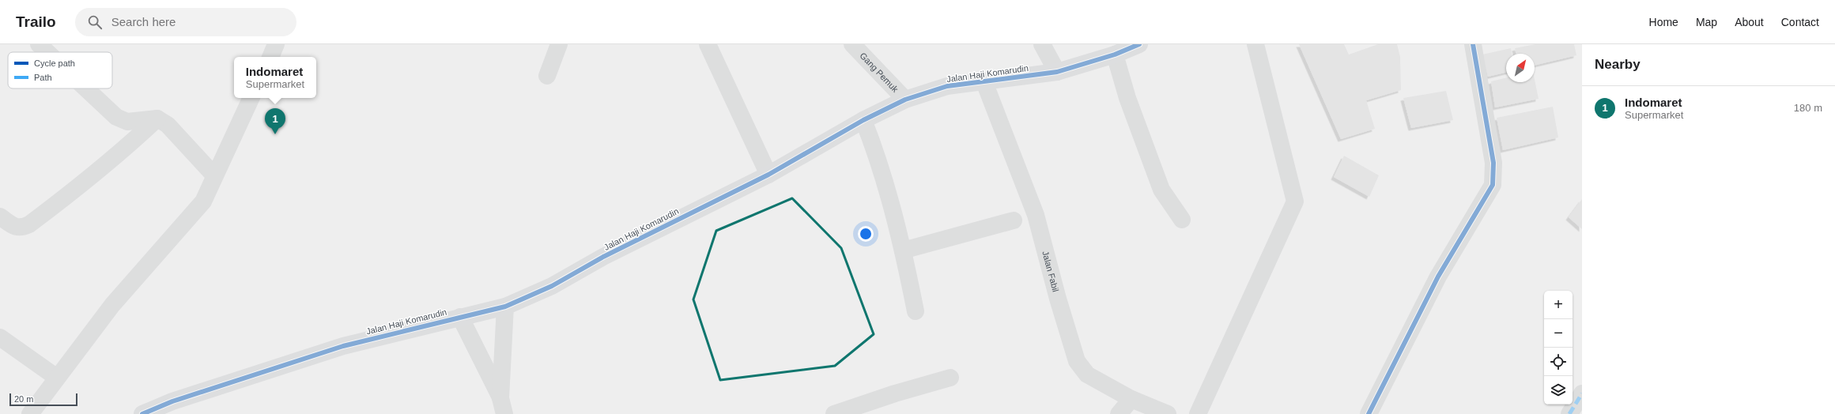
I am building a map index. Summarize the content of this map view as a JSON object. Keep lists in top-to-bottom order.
{
  "streets": {
    "street": ["Gang Pemuk", "Jalan Haji Komarudin", "Jalan Fabil"]
  },
  "crossings": [
    ["Gang Pemuk", "Jalan Haji Komarudin"],
    ["Jalan Haji Komarudin", "Jalan Fabil"]
  ],
  "legend": ["Cycle path", "Path"],
  "scale_bar": "20 m",
  "north": "top right",
  "page": {
    "header": "Trailo",
    "search": "Search here",
    "nav": [
      "Home",
      "Map",
      "About",
      "Contact"
    ],
    "heading": "Nearby",
    "popup": ["Indomaret", "Supermarket"],
    "list": [
      {
        "mark": "1",
        "name": "Indomaret",
        "note": "Supermarket",
        "value": "180 m"
      }
    ],
    "pins": "1",
    "map_buttons": ["+", "−"],
    "scale": "20 m"
  }
}
